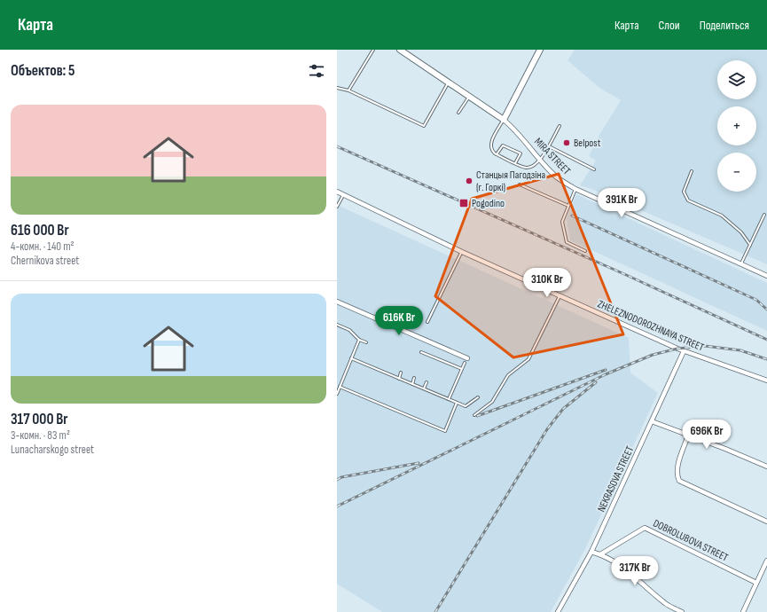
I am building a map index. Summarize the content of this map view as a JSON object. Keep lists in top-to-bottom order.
{
  "streets": {
    "street": [
      "MIRA STREET",
      "ZHELEZNODOROZHNAYA STREET",
      "NEKRASOVA STREET",
      "DOBROLUBOVA STREET"
    ]
  },
  "crossings": [
    ["ZHELEZNODOROZHNAYA STREET", "NEKRASOVA STREET"]
  ],
  "places": {
    "other": ["Belpost", "Станцыя Пагодзіна (г. Горкі)"],
    "transit": ["Pogodino"]
  },
  "page": {
    "header": "Карта",
    "nav": ["Карта", "Слои", "Поделиться"],
    "heading": "Объектов: 5",
    "map_buttons": ["+", "−"],
    "list": [
      {
        "name": "616 000 Br",
        "note": "4-комн. · 140 m² · Chernikova street"
      },
      {
        "name": "317 000 Br",
        "note": "3-комн. · 83 m² · Lunacharskogo street"
      }
    ],
    "price": [
      "391K Br",
      "310K Br",
      "616K Br",
      "696K Br",
      "317K Br"
    ]
  }
}
